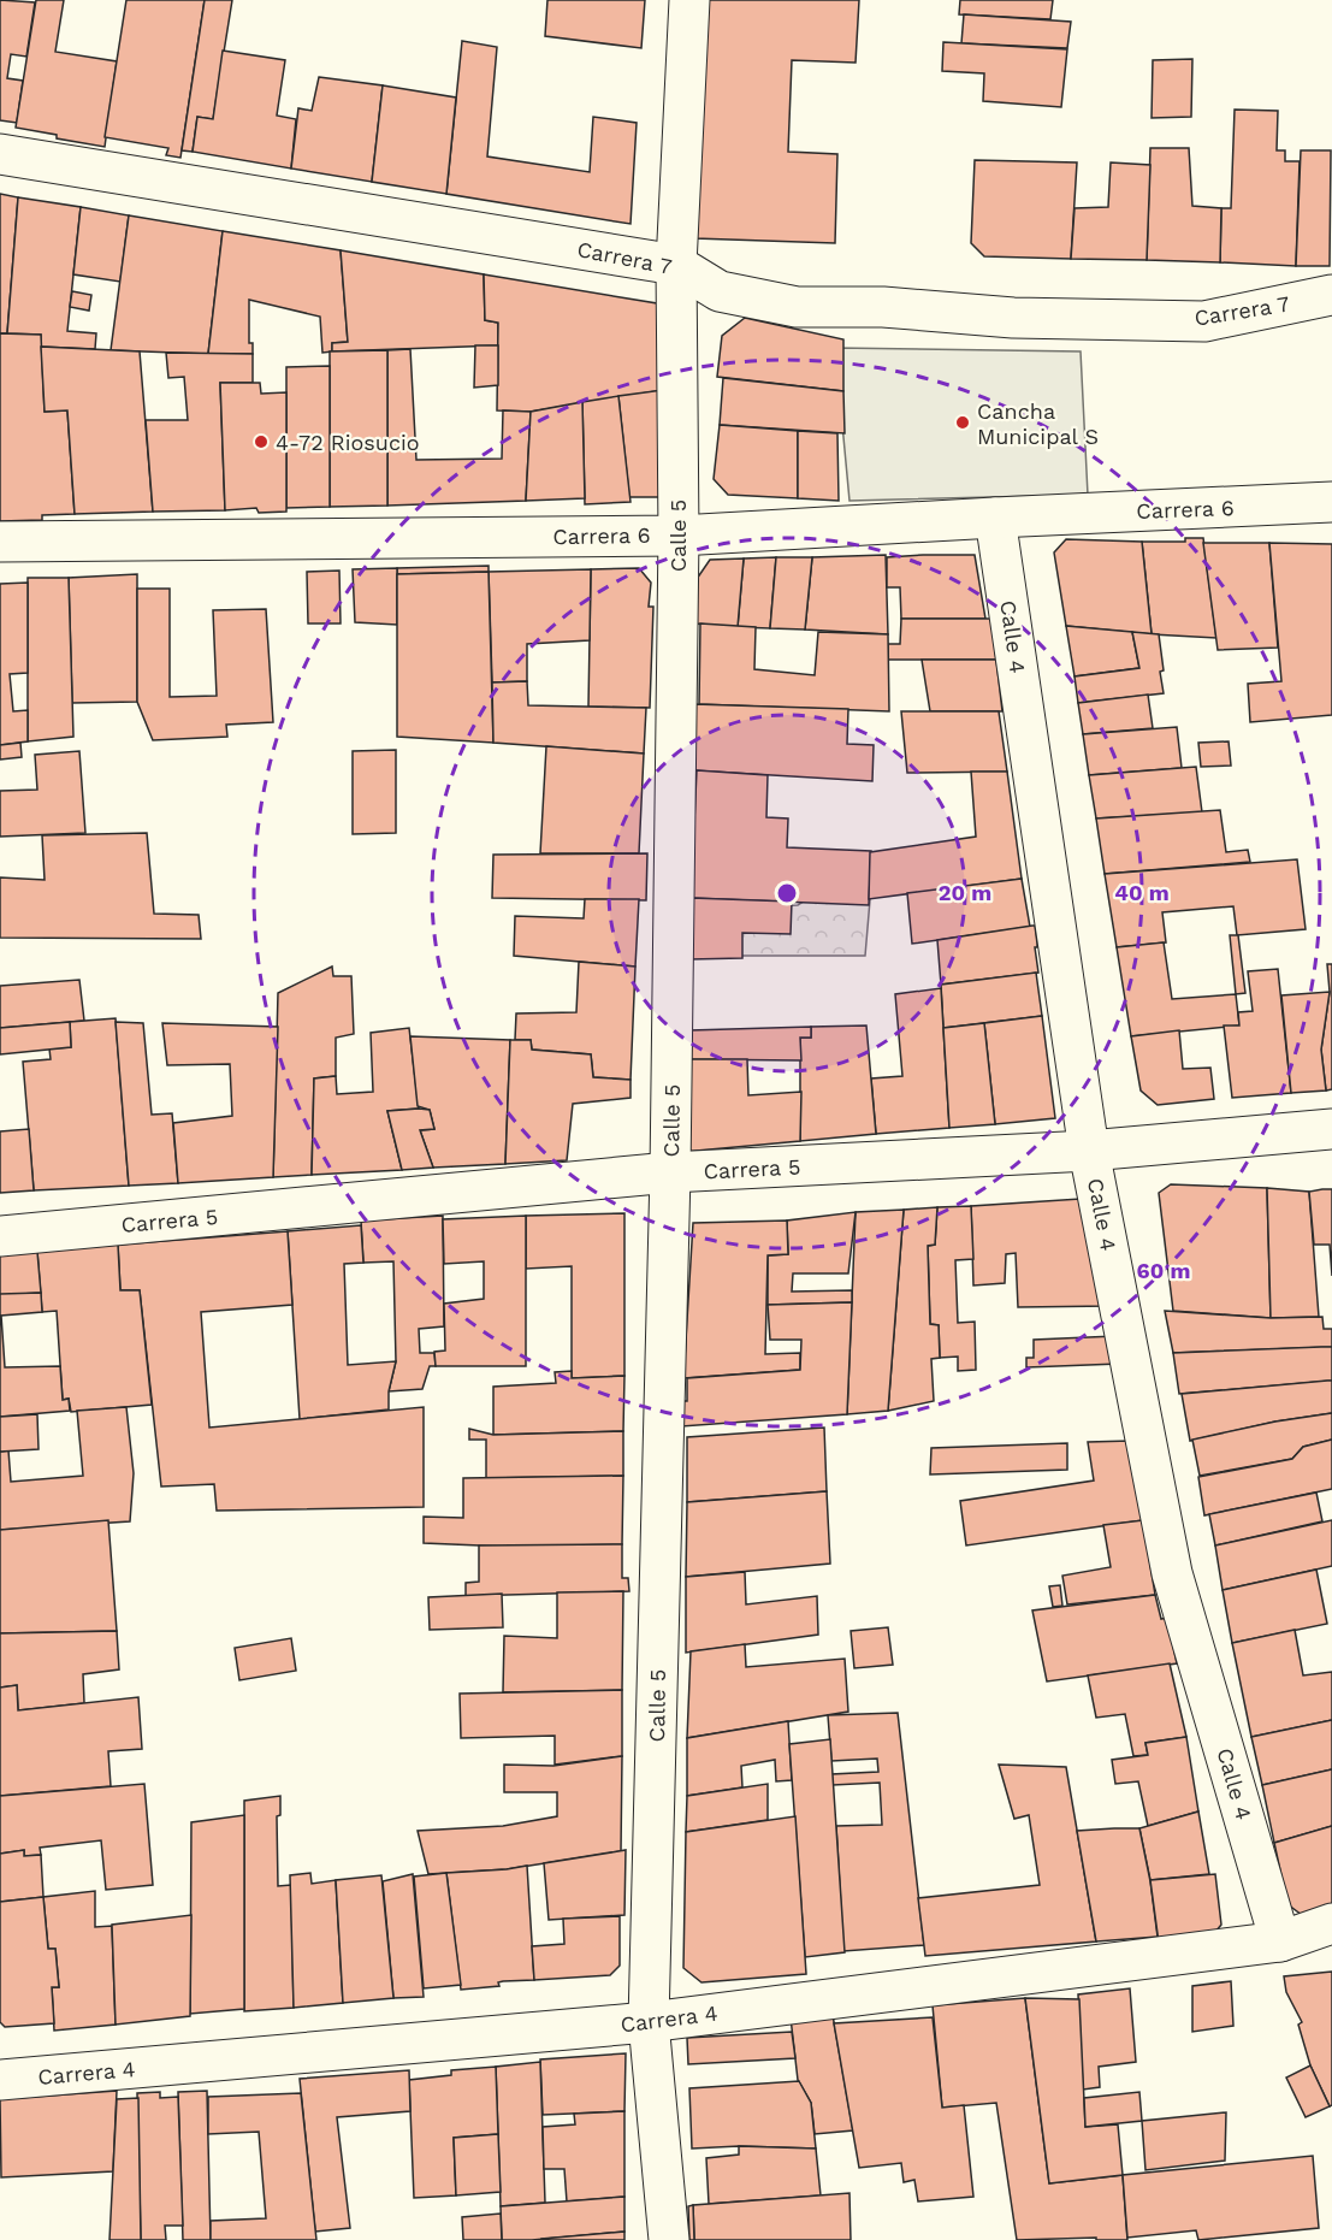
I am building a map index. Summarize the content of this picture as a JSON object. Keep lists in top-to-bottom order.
{
  "streets": {
    "street": [
      "Carrera 7",
      "Carrera 6",
      "Calle 5",
      "Calle 4",
      "Carrera 5",
      "Carrera 4"
    ]
  },
  "crossings": [
    ["Carrera 7", "Calle 5"],
    ["Carrera 6", "Calle 5"],
    ["Carrera 6", "Calle 4"],
    ["Calle 5", "Carrera 5"],
    ["Calle 5", "Carrera 4"],
    ["Calle 4", "Carrera 5"],
    ["Calle 4", "Carrera 4"]
  ],
  "places": ["Cancha Municipal S", "4-72 Riosucio"],
  "rings": ["20 m", "40 m", "60 m"]
}
